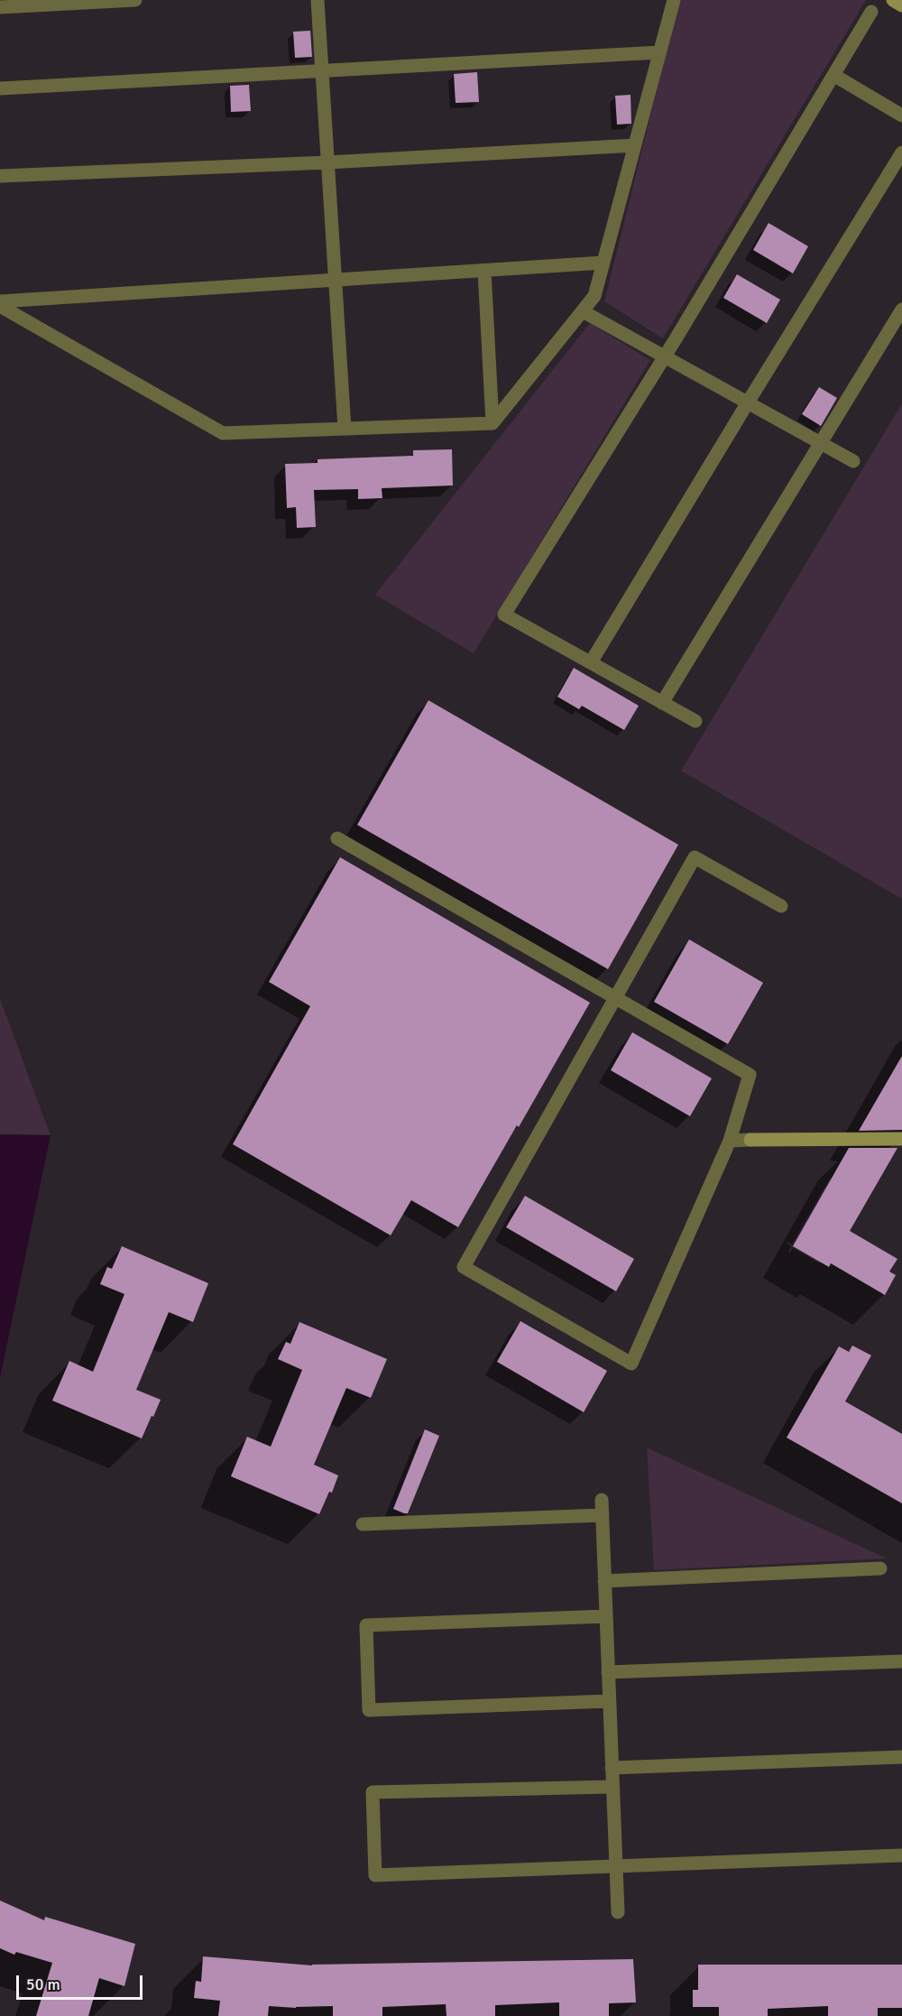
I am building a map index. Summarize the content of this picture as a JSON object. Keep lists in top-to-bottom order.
{
  "scale_bar": "50 m"
}
